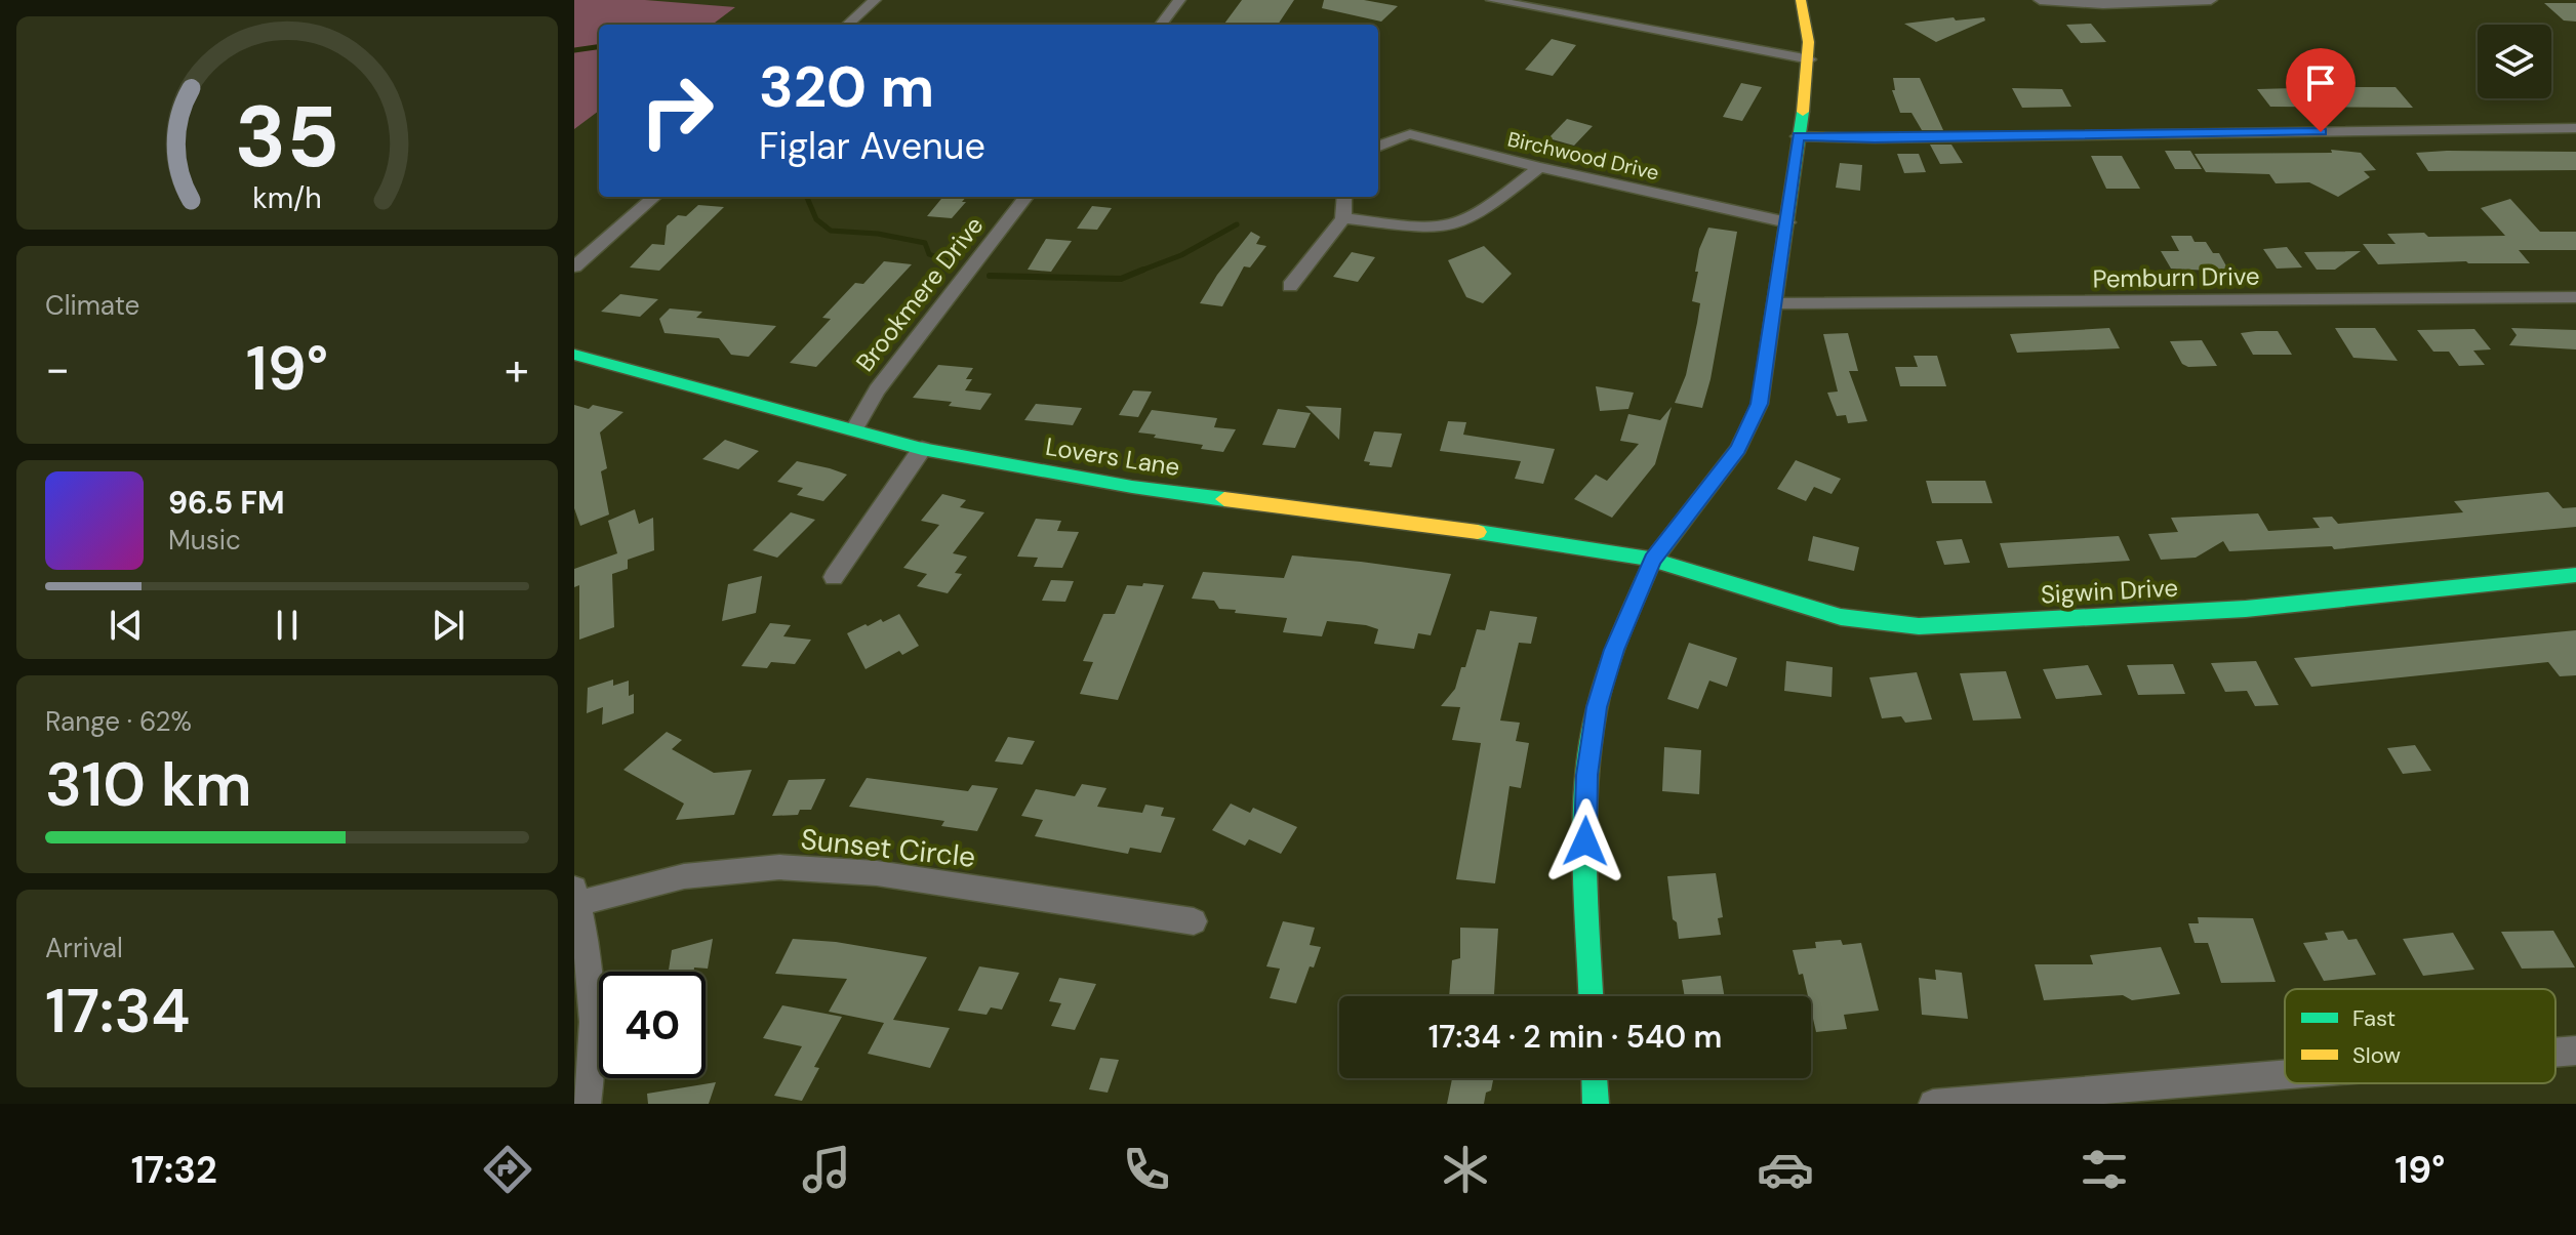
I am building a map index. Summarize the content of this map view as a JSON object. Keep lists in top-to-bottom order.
{
  "streets": {
    "street": [
      "Birchwood Drive",
      "Pemburn Drive",
      "Brookmere Drive",
      "Lovers Lane",
      "Sigwin Drive",
      "Sunset Circle"
    ]
  },
  "crossings": [
    ["Brookmere Drive", "Lovers Lane"],
    ["Lovers Lane", "Sigwin Drive"]
  ],
  "legend": ["Fast", "Slow"],
  "page": {
    "turn": ["320 m", "Figlar Avenue"],
    "tile": [
      "Climate",
      ["Range · 62%", "310 km"],
      ["Arrival", "17:34"]
    ],
    "heat": ["−", "19°", "+"],
    "song": ["96.5 FM", "Music"],
    "limit": "40",
    "trip": "17:34 · 2 min · 540 m",
    "tabs": ["17:32", "19°"],
    "gauge": ["35", "km/h"]
  }
}
